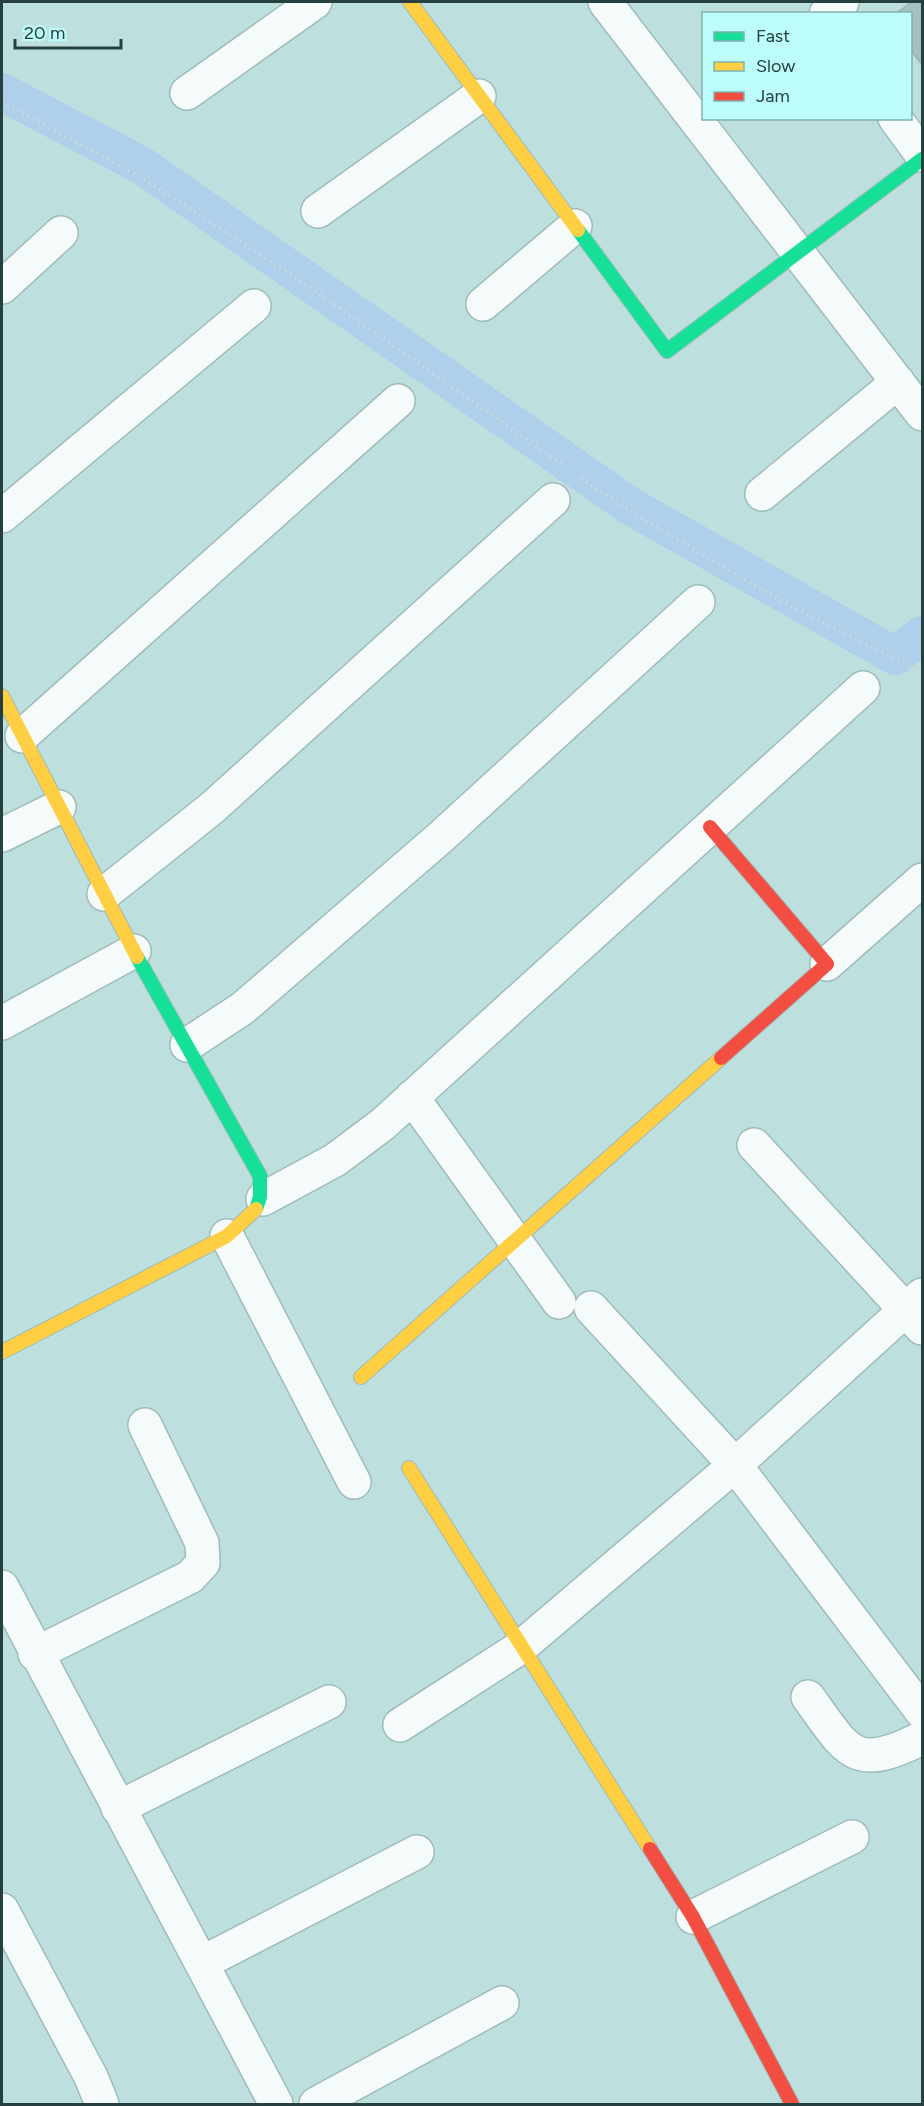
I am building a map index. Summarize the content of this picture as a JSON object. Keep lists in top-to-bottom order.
{
  "legend": ["Fast", "Slow", "Jam"],
  "scale_bar": "20 m"
}
